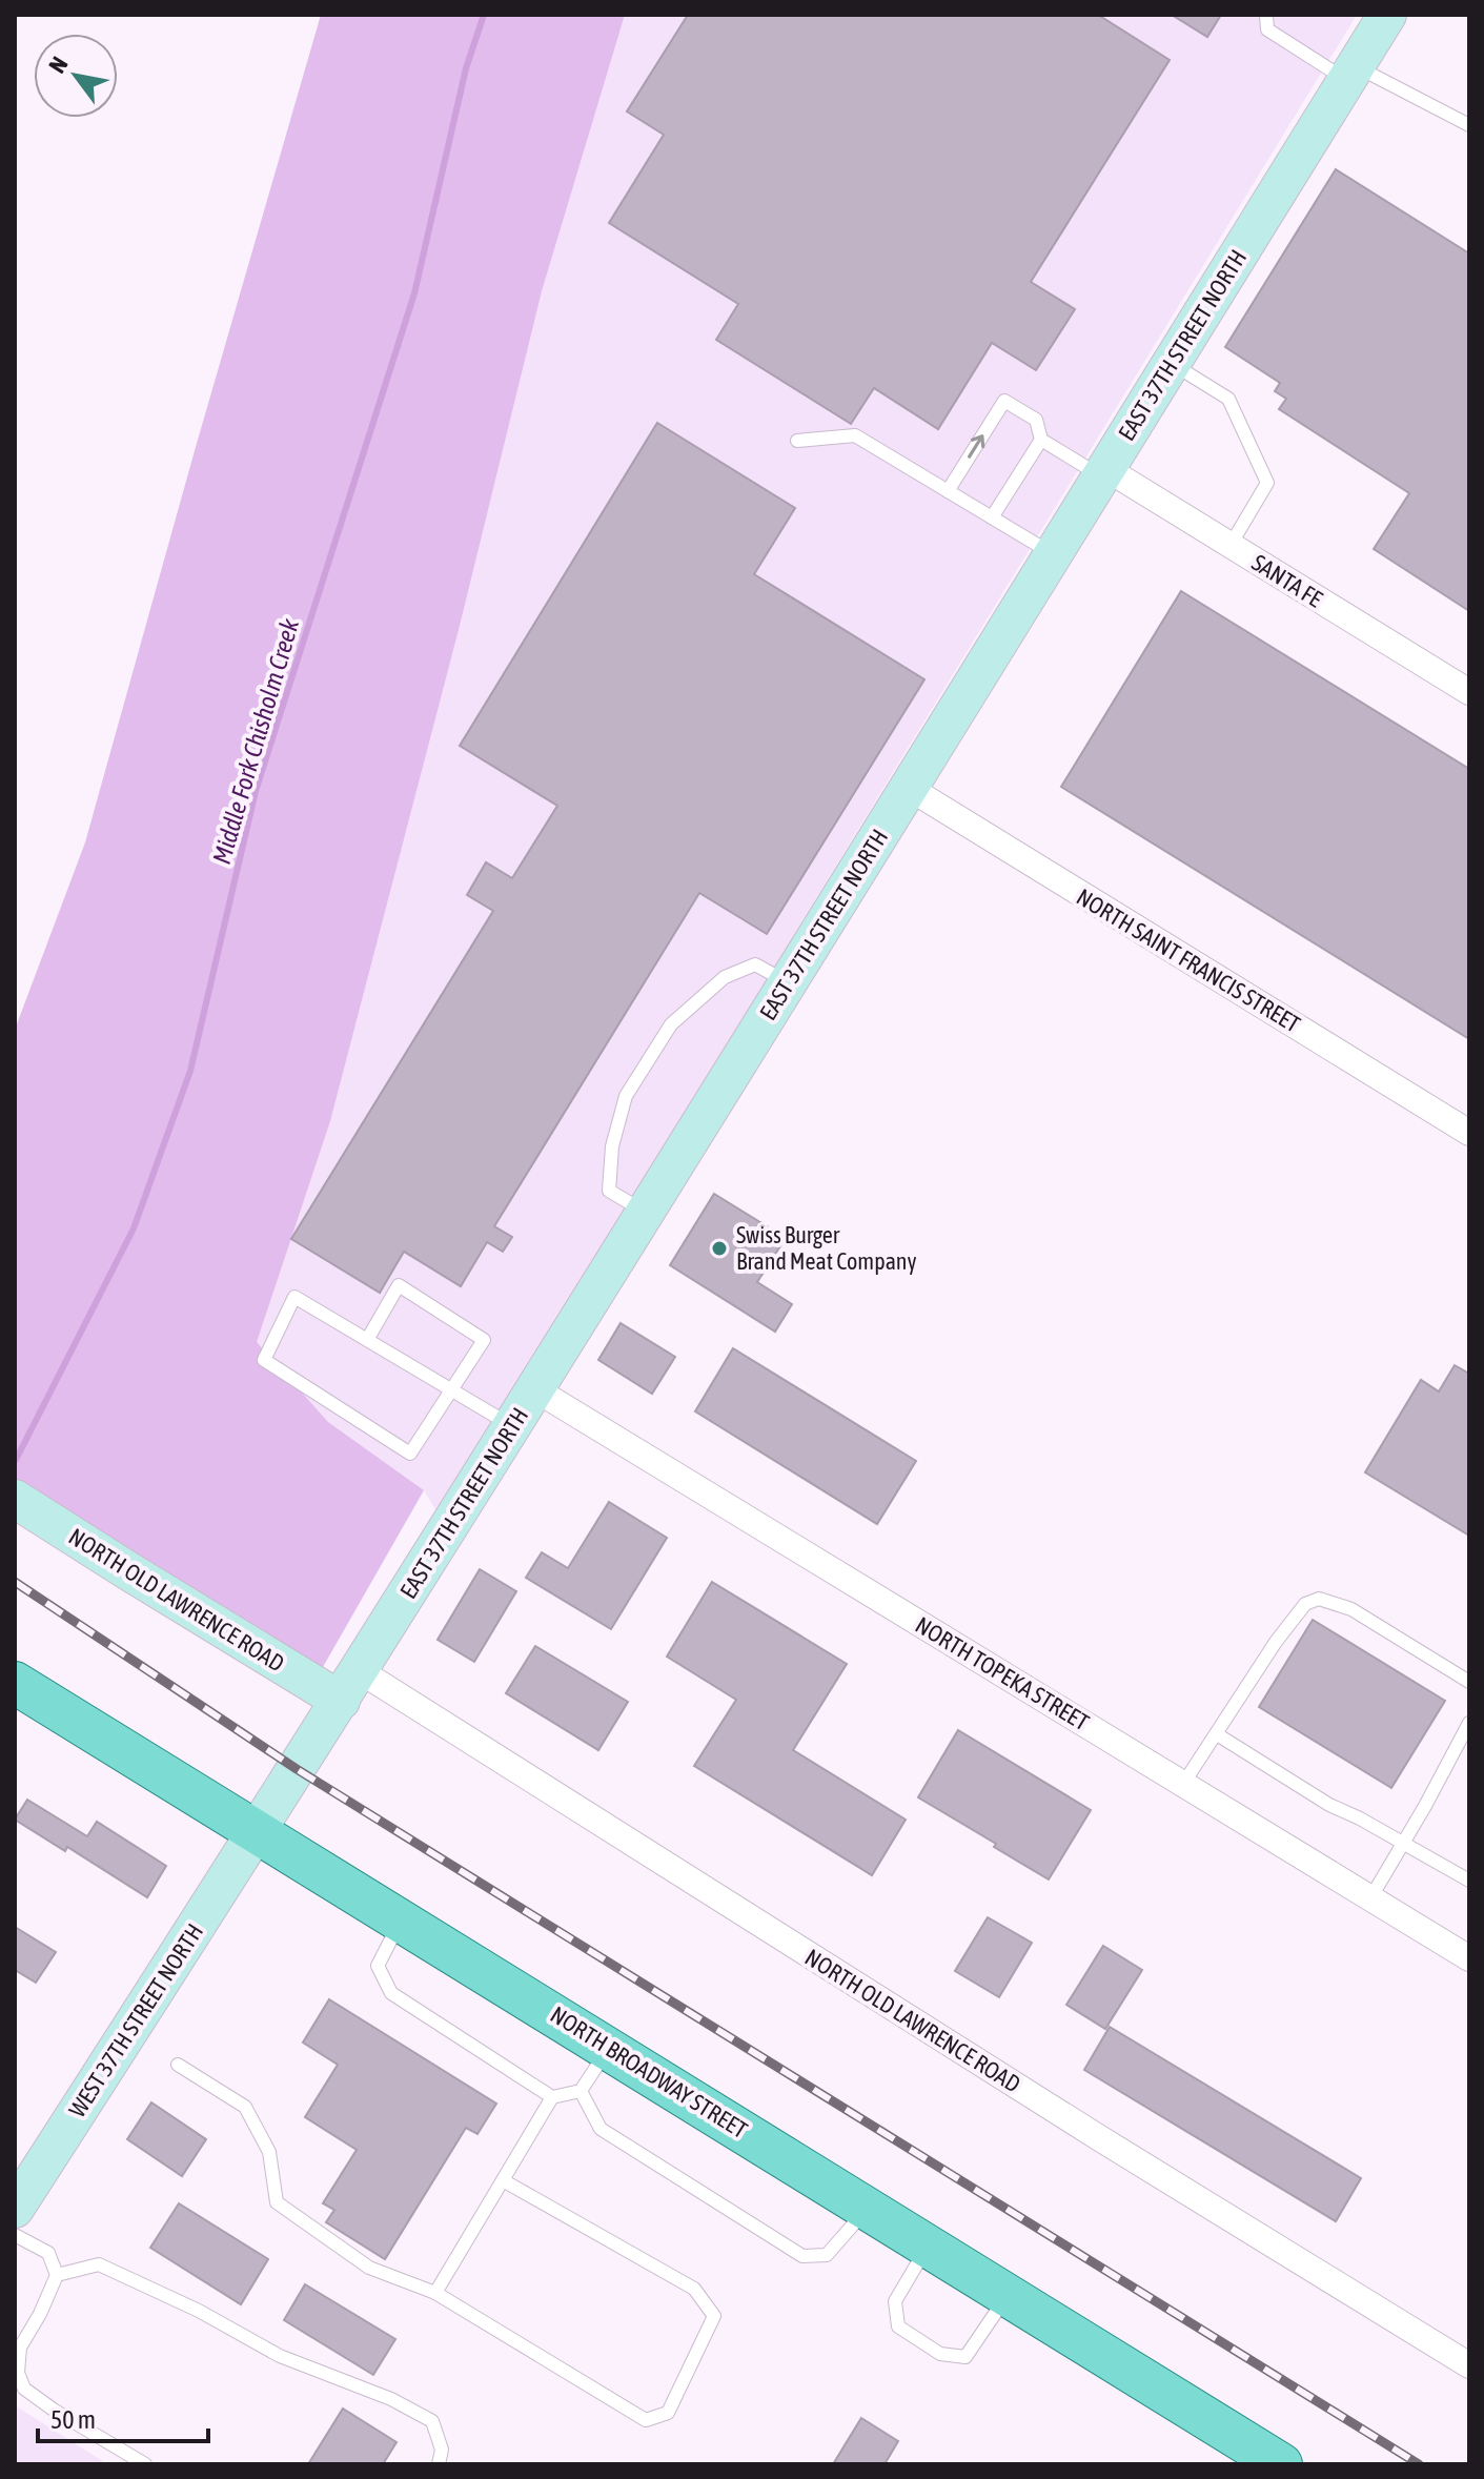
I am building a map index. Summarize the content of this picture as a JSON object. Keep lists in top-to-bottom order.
{
  "streets": {
    "main road": [
      "EAST 37TH STREET NORTH",
      "NORTH OLD LAWRENCE ROAD",
      "WEST 37TH STREET NORTH",
      "NORTH BROADWAY STREET"
    ],
    "street": ["SANTA FE", "NORTH SAINT FRANCIS STREET", "NORTH TOPEKA STREET"]
  },
  "crossings": [
    ["EAST 37TH STREET NORTH", "SANTA FE"],
    ["EAST 37TH STREET NORTH", "NORTH SAINT FRANCIS STREET"],
    ["EAST 37TH STREET NORTH", "NORTH OLD LAWRENCE ROAD"],
    ["EAST 37TH STREET NORTH", "NORTH TOPEKA STREET"],
    ["EAST 37TH STREET NORTH", "WEST 37TH STREET NORTH"],
    ["EAST 37TH STREET NORTH", "NORTH BROADWAY STREET"],
    ["WEST 37TH STREET NORTH", "NORTH BROADWAY STREET"]
  ],
  "water": ["Middle Fork Chisholm Creek"],
  "places": ["Swiss Burger Brand Meat Company"],
  "scale_bar": "50 m",
  "north": "top left"
}
